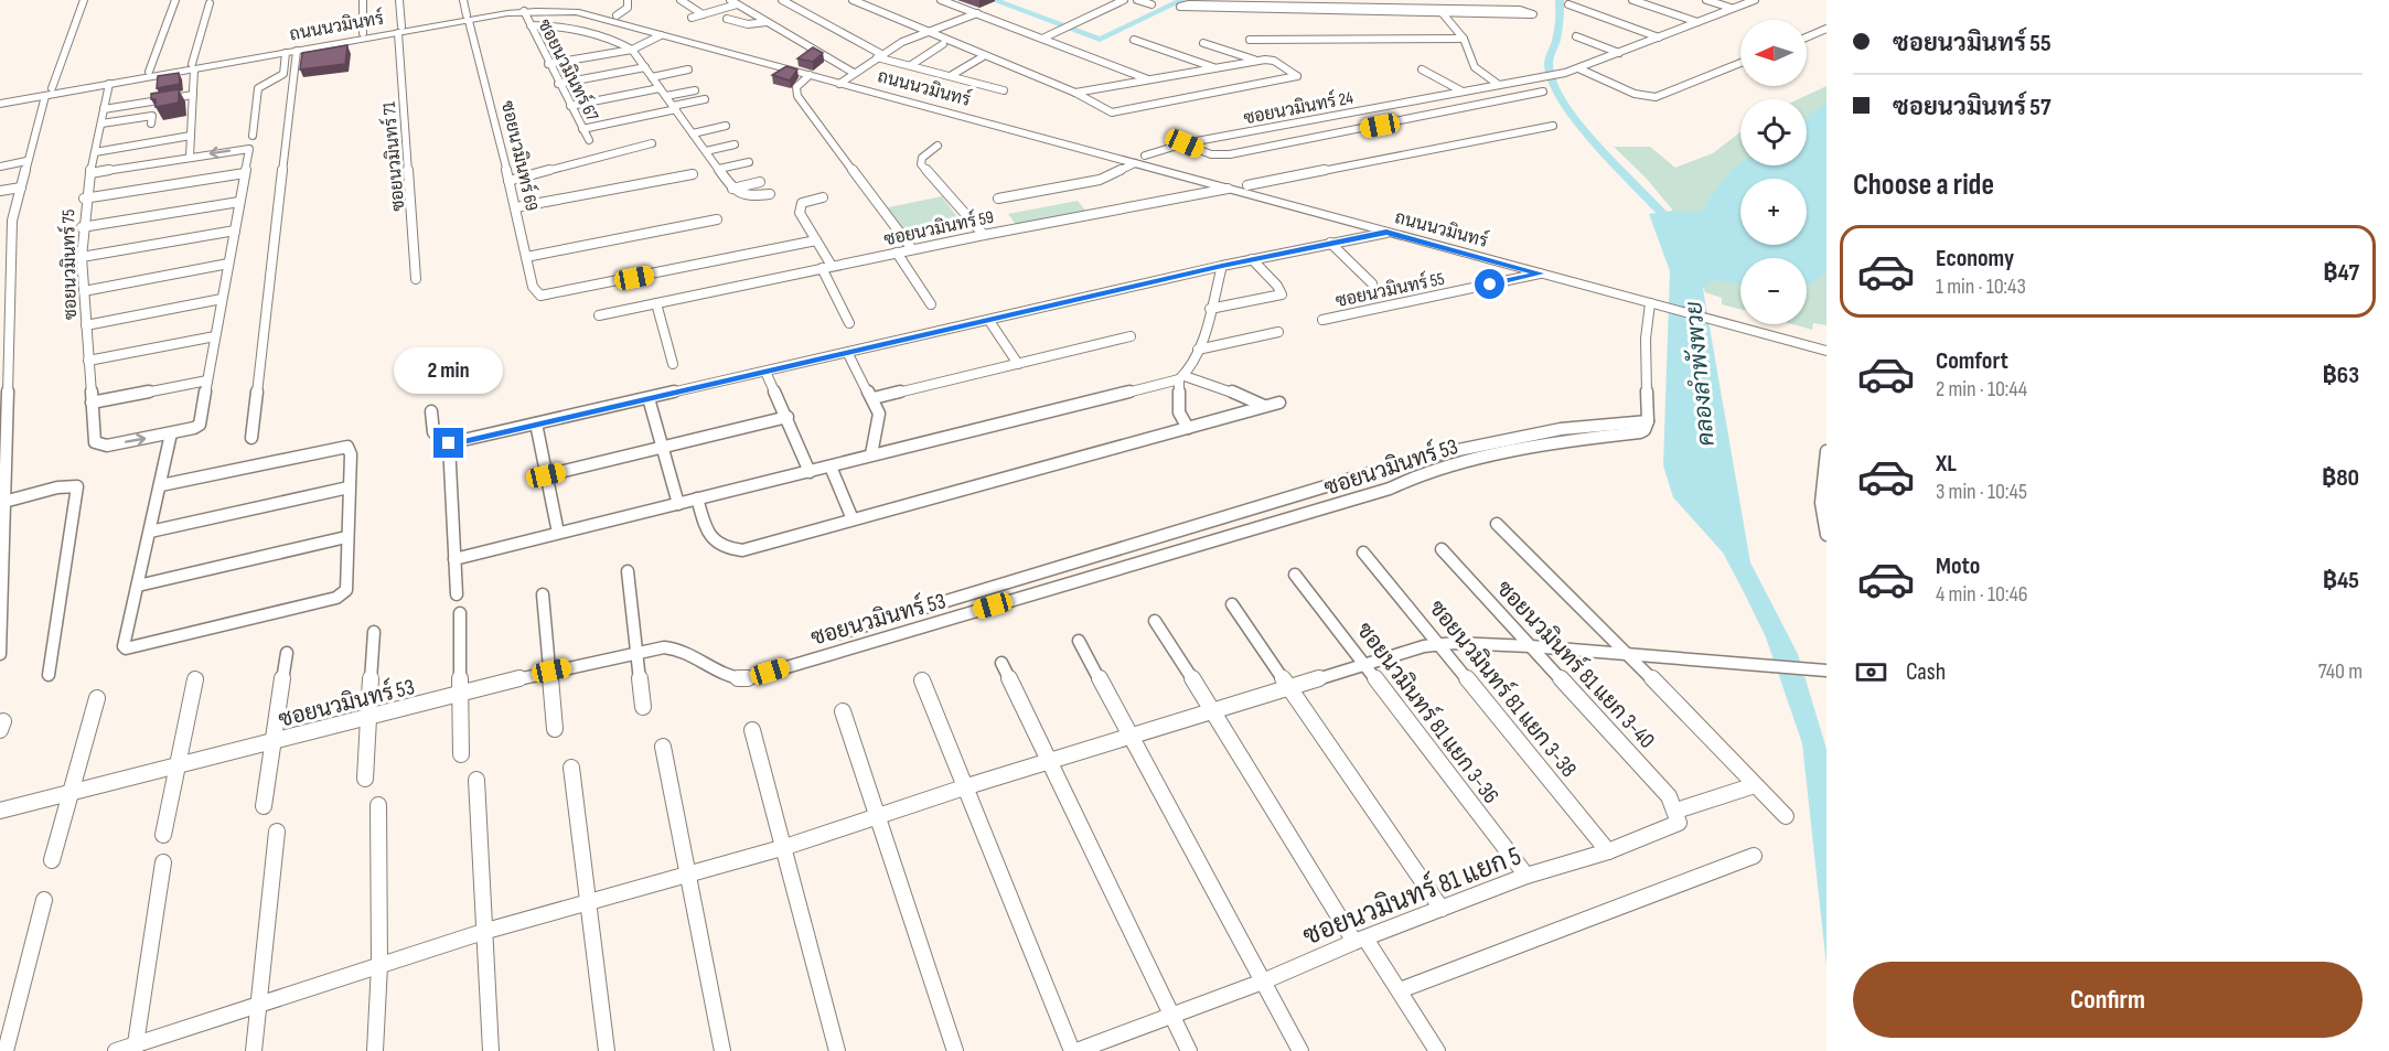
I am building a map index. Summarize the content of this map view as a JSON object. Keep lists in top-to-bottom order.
{
  "streets": {
    "main road": ["ถนนนวมินทร์"],
    "street": [
      "ซอยนวมินทร์ 67",
      "ซอยนวมินทร์ 24",
      "ซอยนวมินทร์ 69",
      "ซอยนวมินทร์ 71",
      "ซอยนวมินทร์ 59",
      "ซอยนวมินทร์ 75",
      "ซอยนวมินทร์ 55",
      "ซอยนวมินทร์ 53",
      "ซอยนวมินทร์ 81 แยก 3-40",
      "ซอยนวมินทร์ 81 แยก 3-38",
      "ซอยนวมินทร์ 81 แยก 3-36",
      "ซอยนวมินทร์ 81 แยก 5"
    ]
  },
  "crossings": [
    ["ถนนนวมินทร์", "ซอยนวมินทร์ 67"],
    ["ถนนนวมินทร์", "ซอยนวมินทร์ 24"],
    ["ถนนนวมินทร์", "ซอยนวมินทร์ 69"],
    ["ถนนนวมินทร์", "ซอยนวมินทร์ 71"],
    ["ถนนนวมินทร์", "ซอยนวมินทร์ 59"],
    ["ถนนนวมินทร์", "ซอยนวมินทร์ 75"],
    ["ถนนนวมินทร์", "ซอยนวมินทร์ 55"],
    ["ซอยนวมินทร์ 81 แยก 3-40", "ซอยนวมินทร์ 81 แยก 5"],
    ["ซอยนวมินทร์ 81 แยก 3-38", "ซอยนวมินทร์ 81 แยก 5"],
    ["ซอยนวมินทร์ 81 แยก 3-36", "ซอยนวมินทร์ 81 แยก 5"]
  ],
  "water": ["คลองลำพังพวย"],
  "north": "left",
  "page": {
    "banner": ["ซอยนวมินทร์ 55", "ซอยนวมินทร์ 57"],
    "map_buttons": ["+", "−"],
    "heading": "Choose a ride",
    "list": [
      {
        "name": "Economy",
        "note": "1 min · 10:43",
        "value": "฿47"
      },
      {
        "name": "Comfort",
        "note": "2 min · 10:44",
        "value": "฿63"
      },
      {
        "name": "XL",
        "note": "3 min · 10:45",
        "value": "฿80"
      },
      {
        "name": "Moto",
        "note": "4 min · 10:46",
        "value": "฿45"
      }
    ],
    "bubble": "2 min",
    "pay": ["Cash", "740 m"],
    "buttons": "Confirm"
  }
}
